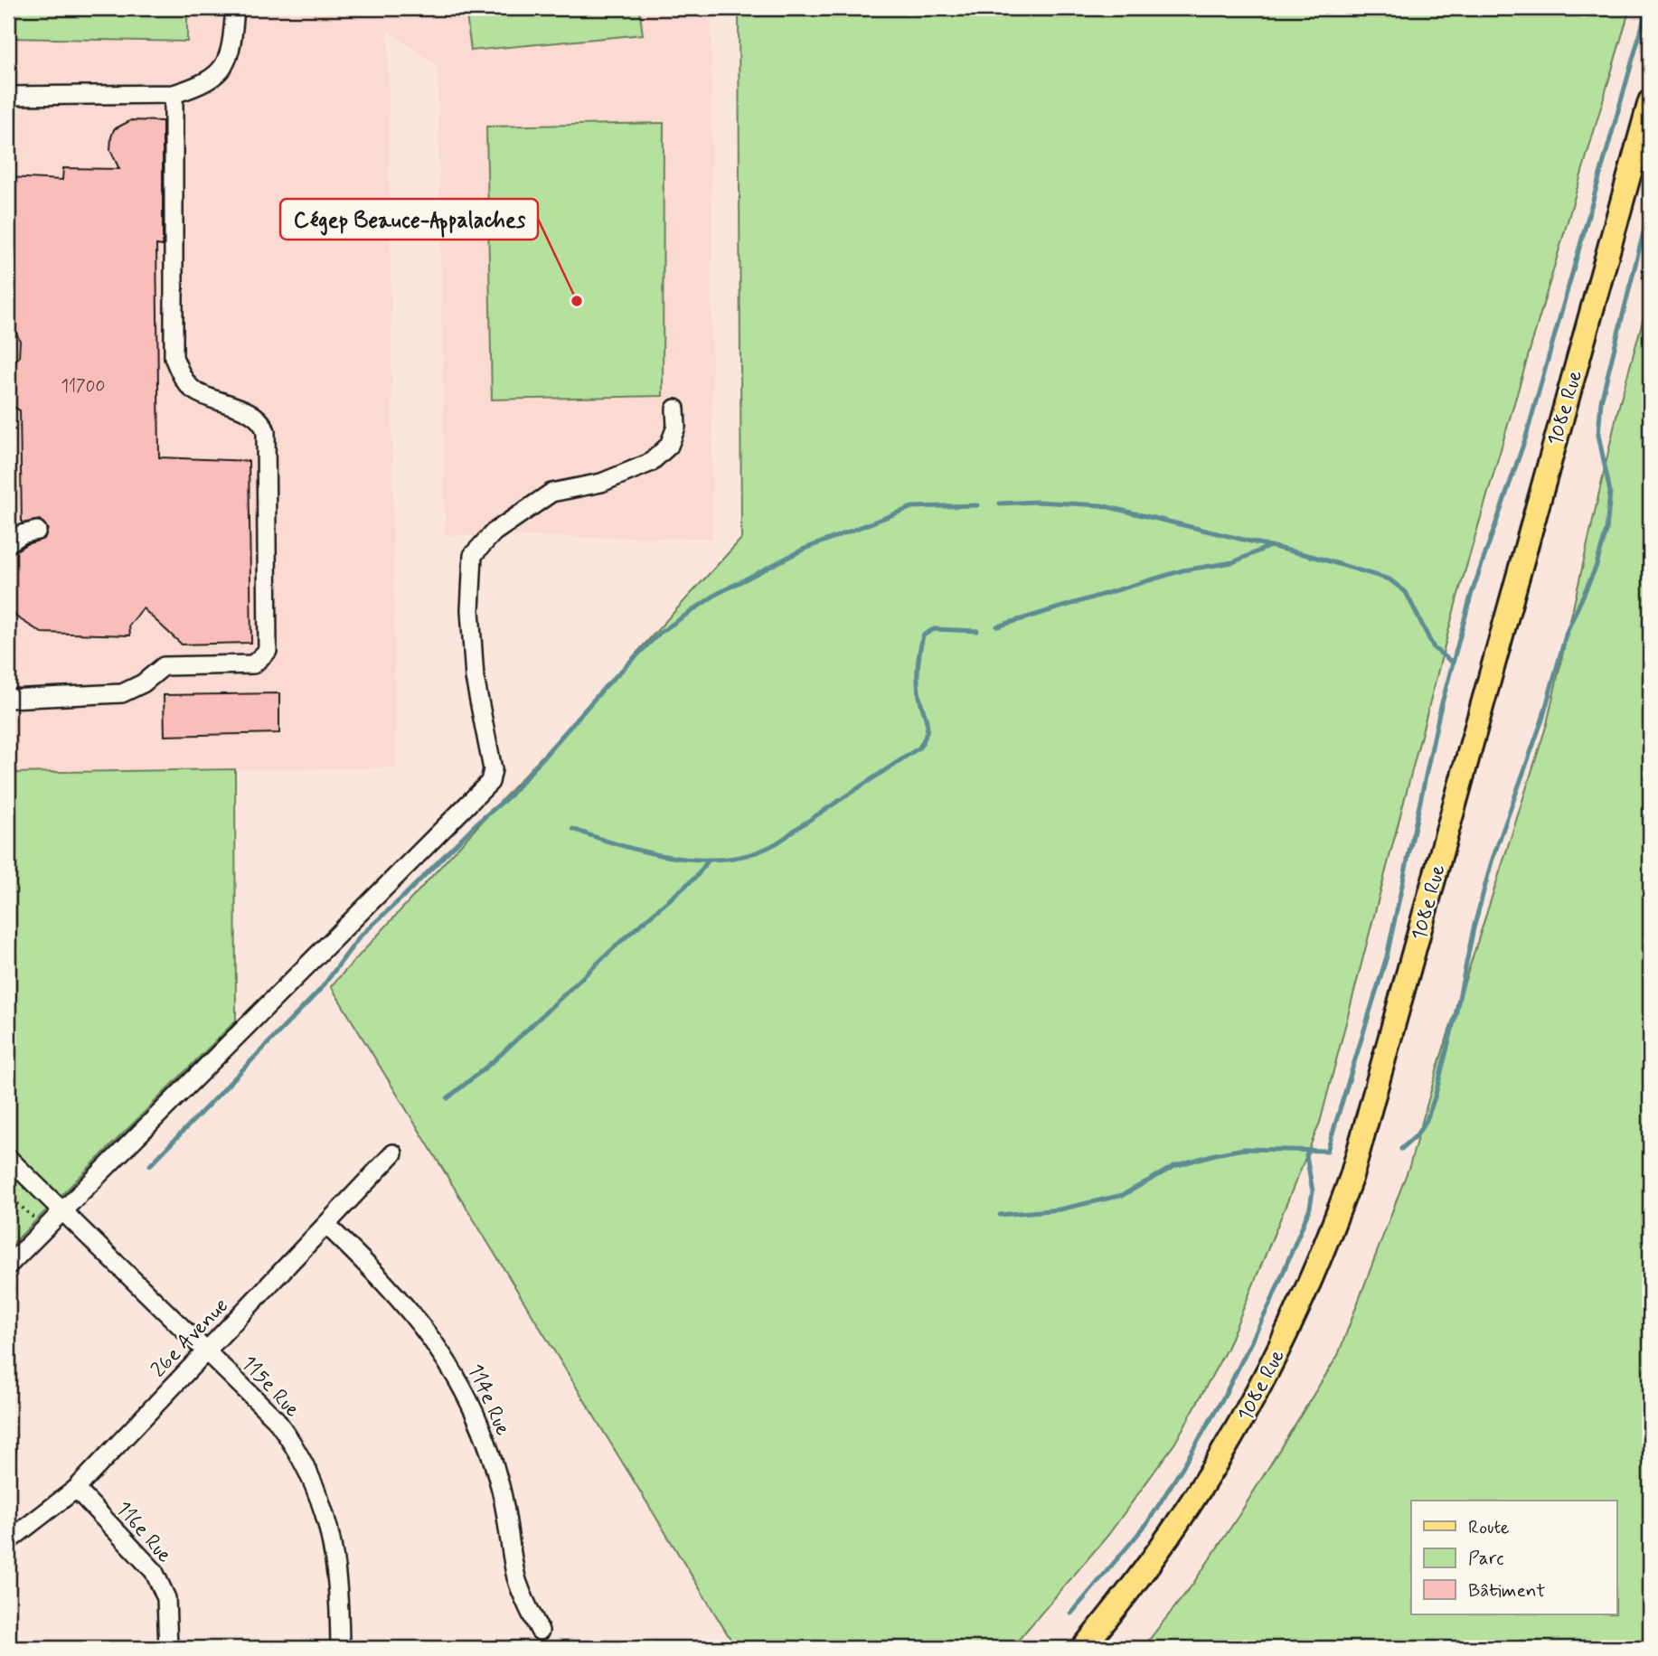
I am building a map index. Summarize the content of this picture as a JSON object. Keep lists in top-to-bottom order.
{
  "streets": {
    "main road": ["108e Rue"],
    "street": [
      "26e Avenue",
      "115e Rue",
      "114e Rue",
      "116e Rue"
    ]
  },
  "crossings": [
    ["26e Avenue", "115e Rue"],
    ["26e Avenue", "114e Rue"],
    ["26e Avenue", "116e Rue"]
  ],
  "places": ["Cégep Beauce-Appalaches"],
  "house_numbers": ["11700"],
  "legend": ["Route", "Parc", "Bâtiment"]
}
